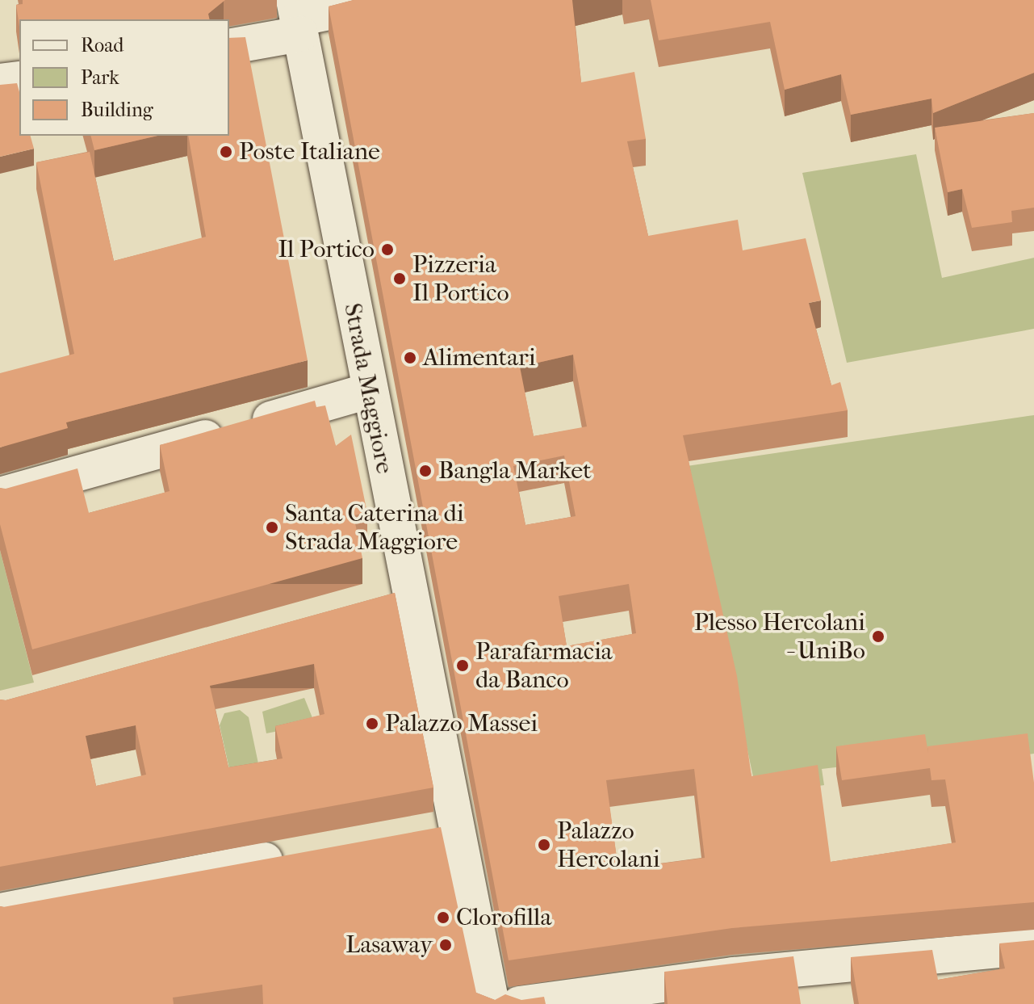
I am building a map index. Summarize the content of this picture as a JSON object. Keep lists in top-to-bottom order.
{
  "streets": {
    "street": ["Strada Maggiore"]
  },
  "places": [
    "Poste Italiane",
    "Il Portico",
    "Pizzeria Il Portico",
    "Alimentari",
    "Bangla Market",
    "Santa Caterina di Strada Maggiore",
    "Plesso Hercolani - UniBo",
    "Parafarmacia da Banco",
    "Palazzo Massei",
    "Palazzo Hercolani",
    "Clorofilla",
    "Lasaway"
  ],
  "legend": ["Road", "Park", "Building"]
}
